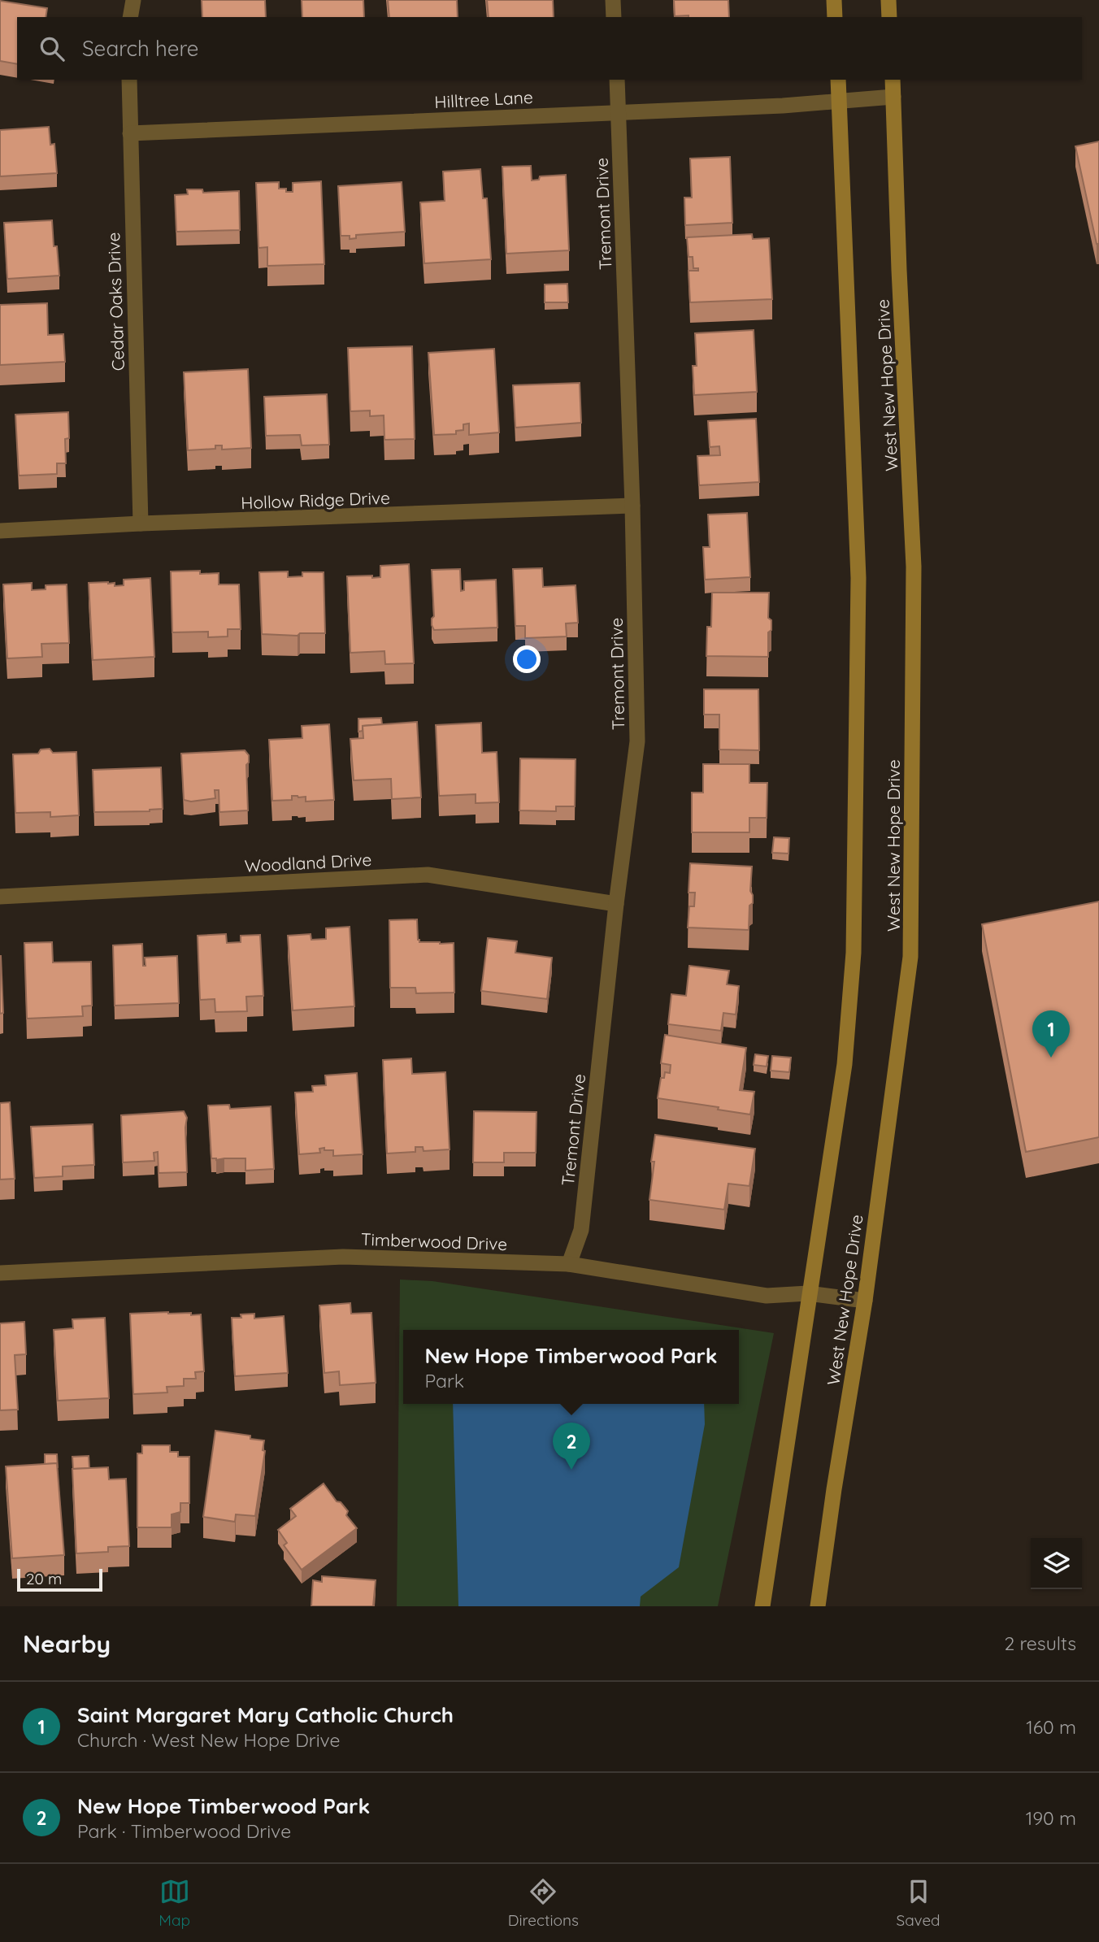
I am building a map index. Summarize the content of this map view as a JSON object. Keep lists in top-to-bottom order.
{
  "streets": {
    "main road": ["West New Hope Drive"],
    "street": [
      "Hilltree Lane",
      "Tremont Drive",
      "Cedar Oaks Drive",
      "Hollow Ridge Drive",
      "Woodland Drive",
      "Timberwood Drive"
    ]
  },
  "crossings": [
    ["Hilltree Lane", "Tremont Drive"],
    ["Hilltree Lane", "Cedar Oaks Drive"],
    ["Hilltree Lane", "West New Hope Drive"],
    ["Tremont Drive", "Hollow Ridge Drive"],
    ["Tremont Drive", "Woodland Drive"],
    ["Tremont Drive", "Timberwood Drive"],
    ["Cedar Oaks Drive", "Hollow Ridge Drive"],
    ["West New Hope Drive", "Timberwood Drive"]
  ],
  "scale_bar": "20 m",
  "page": {
    "search": "Search here",
    "pins": ["1", "2"],
    "popup": ["New Hope Timberwood Park", "Park"],
    "scale": "20 m",
    "heading": ["Nearby", "2 results"],
    "list": [
      {
        "mark": "1",
        "name": "Saint Margaret Mary Catholic Church",
        "note": "Church · West New Hope Drive",
        "value": "160 m"
      },
      {
        "mark": "2",
        "name": "New Hope Timberwood Park",
        "note": "Park · Timberwood Drive",
        "value": "190 m"
      }
    ],
    "nav": ["Map", "Directions", "Saved"]
  }
}
